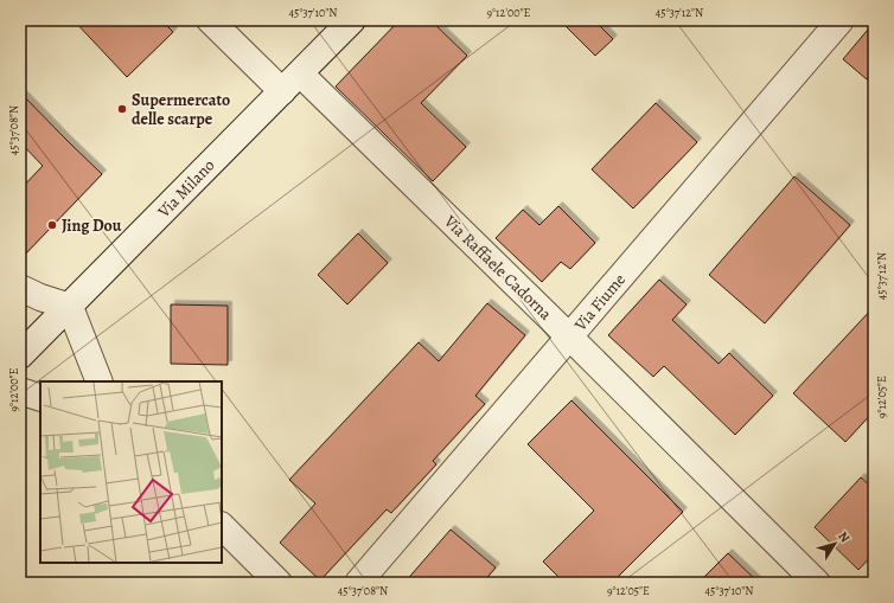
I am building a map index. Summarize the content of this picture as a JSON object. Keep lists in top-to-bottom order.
{
  "streets": {
    "street": ["Via Milano", "Via Raffaele Cadorna", "Via Fiume"]
  },
  "crossings": [
    ["Via Milano", "Via Raffaele Cadorna"],
    ["Via Raffaele Cadorna", "Via Fiume"]
  ],
  "places": ["Supermercato delle scarpe", "Jing Dou"],
  "north": "top right",
  "coordinates": [
    "45°37'10\"N",
    "9°12'00\"E",
    "45°37'12\"N",
    "45°37'08\"N",
    "9°12'05\"E"
  ]
}
